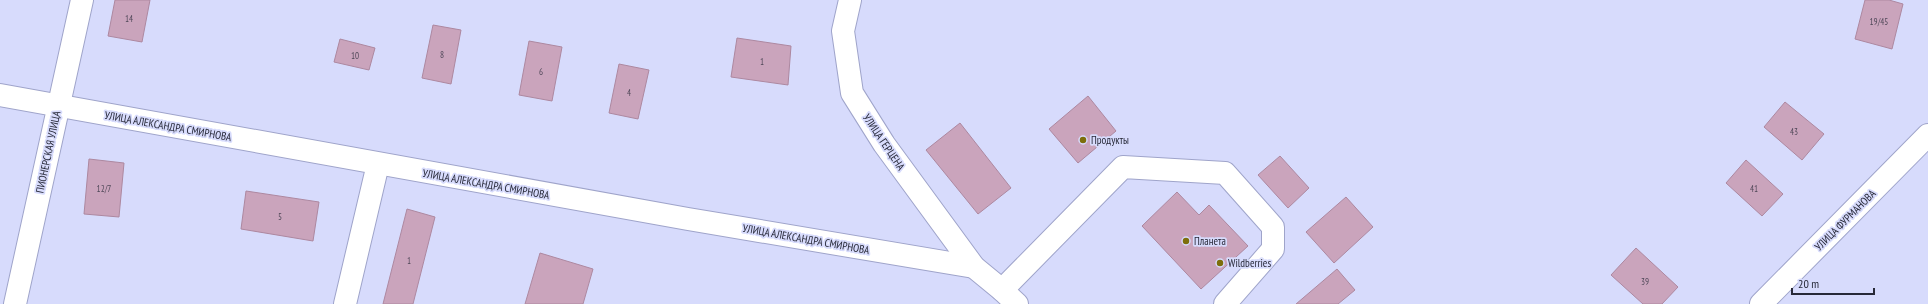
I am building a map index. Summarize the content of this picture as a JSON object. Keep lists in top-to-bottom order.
{
  "streets": {
    "street": [
      "УЛИЦА АЛЕКСАНДРА СМИРНОВА",
      "УЛИЦА ГЕРЦЕНА",
      "ПИОНЕРСКАЯ УЛИЦА",
      "УЛИЦА ФУРМАНОВА"
    ]
  },
  "crossings": [
    ["УЛИЦА АЛЕКСАНДРА СМИРНОВА", "УЛИЦА ГЕРЦЕНА"],
    ["УЛИЦА АЛЕКСАНДРА СМИРНОВА", "ПИОНЕРСКАЯ УЛИЦА"]
  ],
  "places": ["Продукты", "Планета", "Wildberries"],
  "house_numbers": [
    "14",
    "19/45",
    "8",
    "10",
    "1",
    "6",
    "4",
    "43",
    "12/7",
    "41",
    "5",
    "1",
    "39"
  ],
  "scale_bar": "20 m"
}
